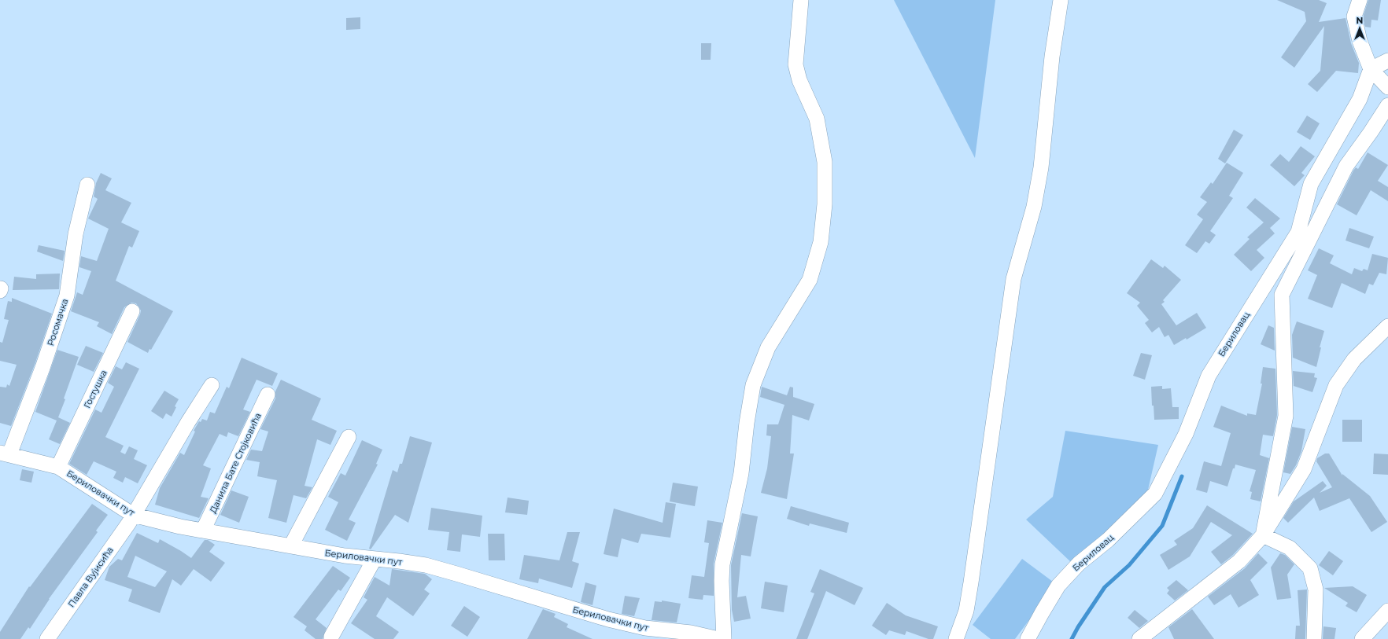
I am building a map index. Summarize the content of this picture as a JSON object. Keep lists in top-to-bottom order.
{
  "streets": {
    "street": [
      "Росомачка",
      "Бериловац",
      "Гостушка",
      "Данила Бате Стојковића",
      "Бериловачки пут",
      "Павла Вујисића"
    ]
  },
  "crossings": [
    ["Росомачка", "Бериловачки пут"],
    ["Гостушка", "Бериловачки пут"],
    ["Данила Бате Стојковића", "Бериловачки пут"],
    ["Бериловачки пут", "Павла Вујисића"]
  ],
  "north": "top"
}
